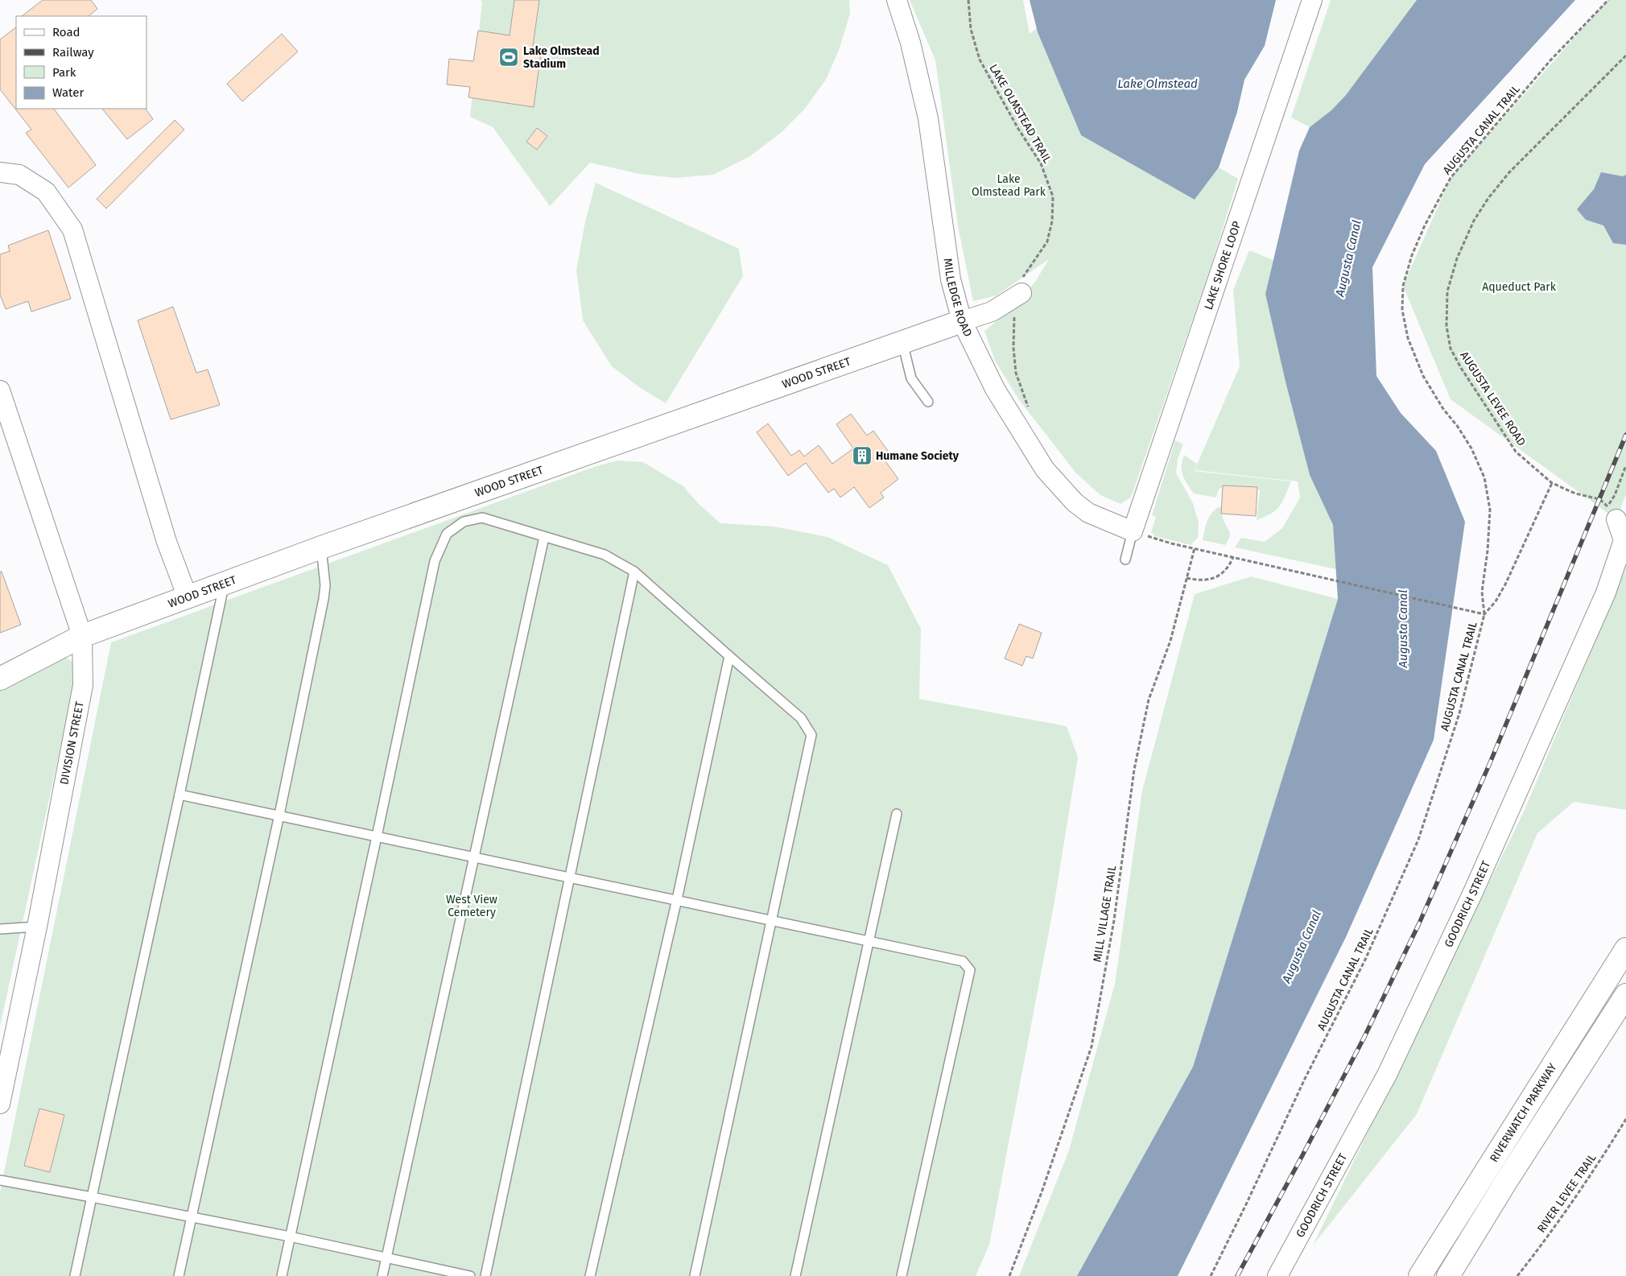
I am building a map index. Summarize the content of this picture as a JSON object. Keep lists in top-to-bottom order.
{
  "streets": {
    "street": [
      "LAKE SHORE LOOP",
      "MILLEDGE ROAD",
      "WOOD STREET",
      "DIVISION STREET",
      "GOODRICH STREET",
      "RIVERWATCH PARKWAY"
    ],
    "path": [
      "LAKE OLMSTEAD TRAIL",
      "AUGUSTA CANAL TRAIL",
      "AUGUSTA LEVEE ROAD",
      "MILL VILLAGE TRAIL",
      "RIVER LEVEE TRAIL"
    ]
  },
  "crossings": [
    ["LAKE OLMSTEAD TRAIL", "WOOD STREET"],
    ["LAKE SHORE LOOP", "MILLEDGE ROAD"],
    ["MILLEDGE ROAD", "WOOD STREET"],
    ["WOOD STREET", "DIVISION STREET"],
    ["AUGUSTA LEVEE ROAD", "GOODRICH STREET"]
  ],
  "water": ["Lake Olmstead", "Augusta Canal"],
  "parks": ["Lake Olmstead Park", "Aqueduct Park", "West View Cemetery"],
  "places": {
    "sports": ["Lake Olmstead Stadium"],
    "building": ["Humane Society"]
  },
  "legend": [
    "Road",
    "Railway",
    "Park",
    "Water"
  ]
}
